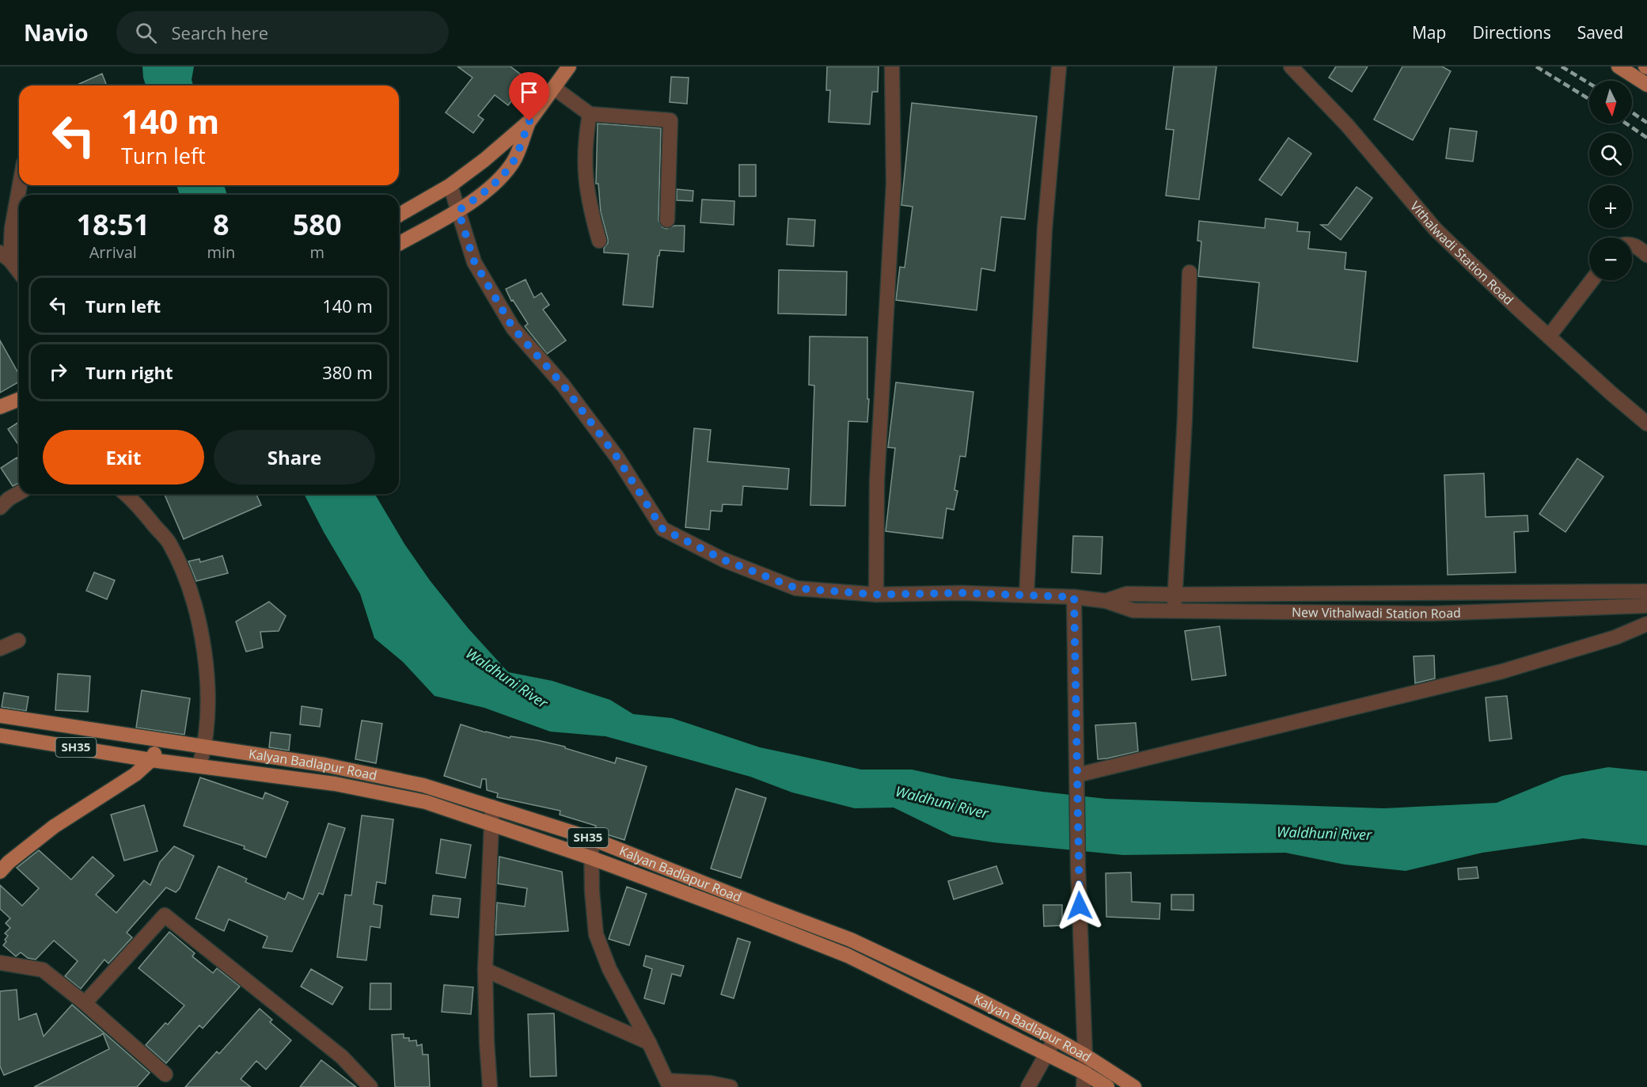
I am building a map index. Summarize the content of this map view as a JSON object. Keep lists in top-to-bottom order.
{
  "streets": {
    "main road": ["SH35", "Kalyan Badlapur Road"],
    "street": ["Vithalwadi Station Road", "New Vithalwadi Station Road"]
  },
  "water": ["Waldhuni River"],
  "north": "bottom",
  "page": {
    "header": "Navio",
    "search": "Search here",
    "nav": ["Map", "Directions", "Saved"],
    "map_buttons": ["+", "−"],
    "turn": ["140 m", "Turn left"],
    "eta": [
      "18:51",
      "Arrival",
      "8",
      "min",
      "580",
      "m"
    ],
    "list": [
      {
        "name": "Turn left",
        "value": "140 m"
      },
      {
        "name": "Turn right",
        "value": "380 m"
      }
    ],
    "buttons": ["Exit", "Share"]
  }
}
